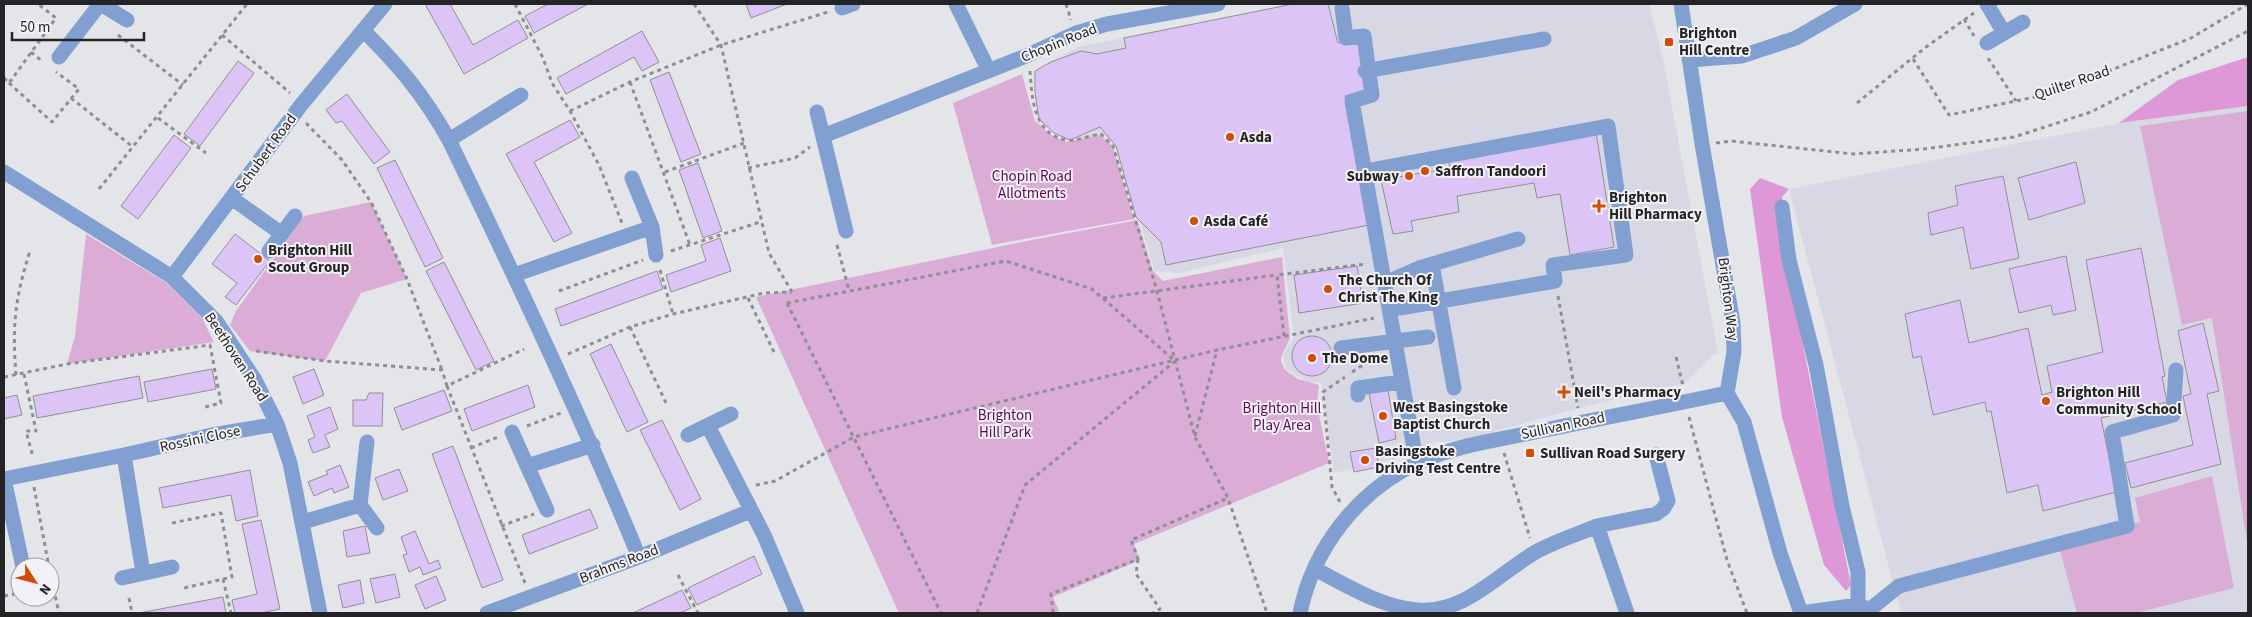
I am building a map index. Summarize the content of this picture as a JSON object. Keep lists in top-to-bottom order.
{
  "streets": {
    "street": [
      "Chopin Road",
      "Schubert Road",
      "Brighton Way",
      "Beethoven Road",
      "Sullivan Road",
      "Rossini Close",
      "Brahms Road"
    ],
    "path": ["Quilter Road"]
  },
  "crossings": [
    ["Schubert Road", "Beethoven Road"],
    ["Brighton Way", "Sullivan Road"],
    ["Beethoven Road", "Rossini Close"]
  ],
  "parks": ["Chopin Road Allotments", "Brighton Hill Play Area", "Brighton Hill Park"],
  "places": {
    "transit": ["Brighton Hill Centre", "Sullivan Road Surgery"],
    "other": [
      "Asda",
      "Saffron Tandoori",
      "Subway",
      "Asda Café",
      "Brighton Hill Scout Group",
      "The Church Of Christ The King",
      "The Dome",
      "Brighton Hill Community School",
      "West Basingstoke Baptist Church",
      "Basingstoke Driving Test Centre"
    ],
    "health": ["Brighton Hill Pharmacy", "Neil's Pharmacy"]
  },
  "scale_bar": "50 m",
  "north": "bottom right"
}
